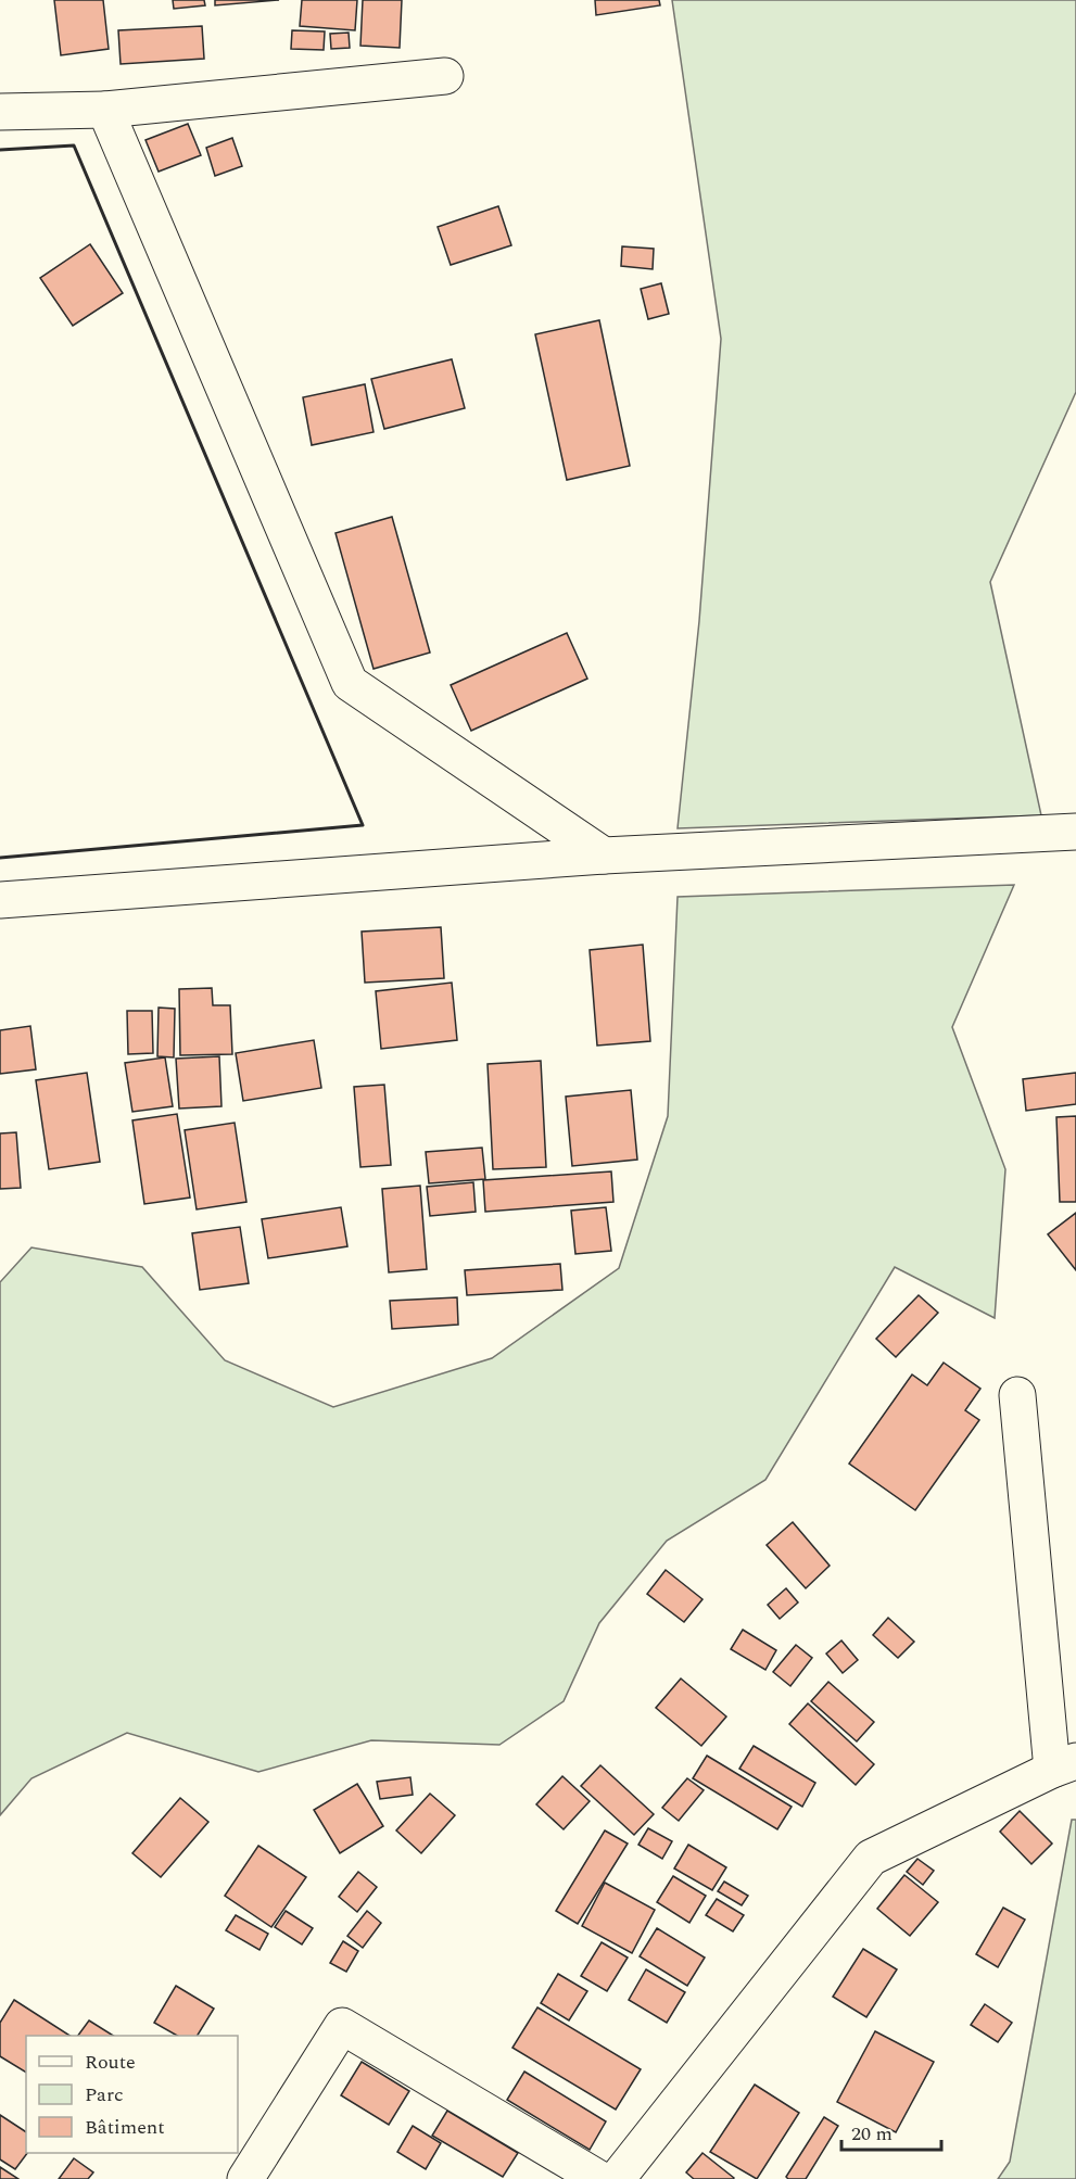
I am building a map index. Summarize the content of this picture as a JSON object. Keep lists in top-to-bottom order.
{
  "legend": ["Route", "Parc", "Bâtiment"],
  "scale_bar": "20 m"
}
